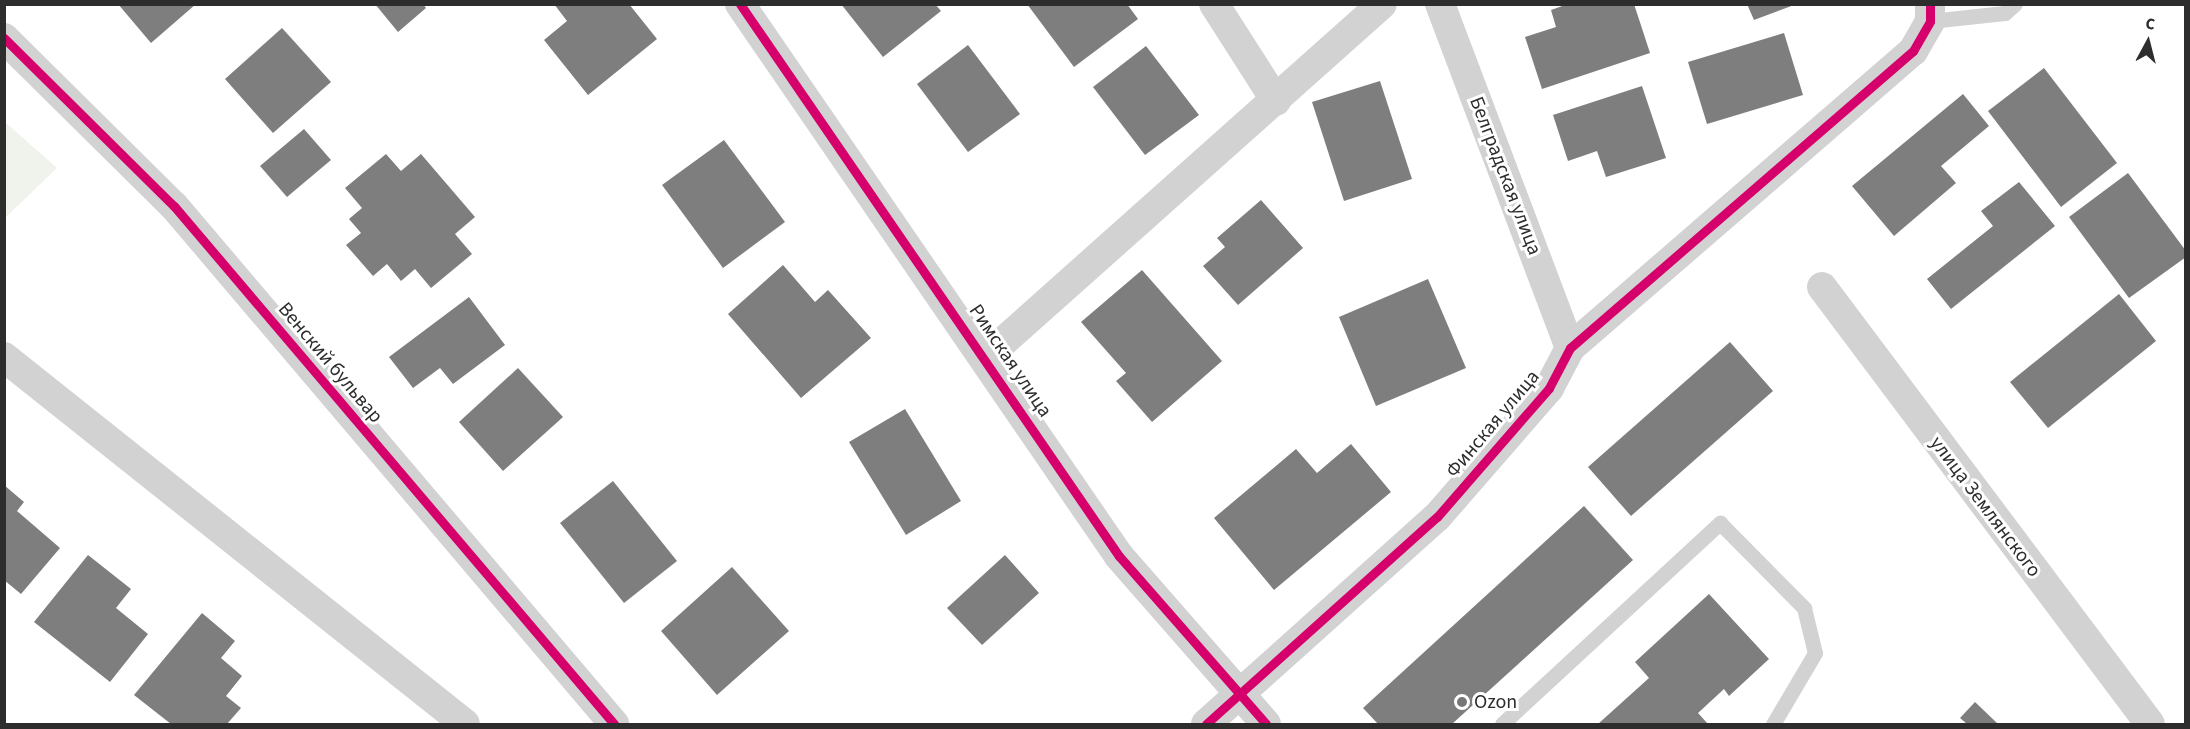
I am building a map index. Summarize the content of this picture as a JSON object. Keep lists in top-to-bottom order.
{
  "streets": {
    "street": [
      "Белградская улица",
      "Римская улица",
      "Венский бульвар",
      "Финская улица",
      "улица Землянского"
    ]
  },
  "crossings": [
    ["Белградская улица", "Финская улица"],
    ["Римская улица", "Финская улица"]
  ],
  "places": ["Ozon"],
  "north": "top"
}
